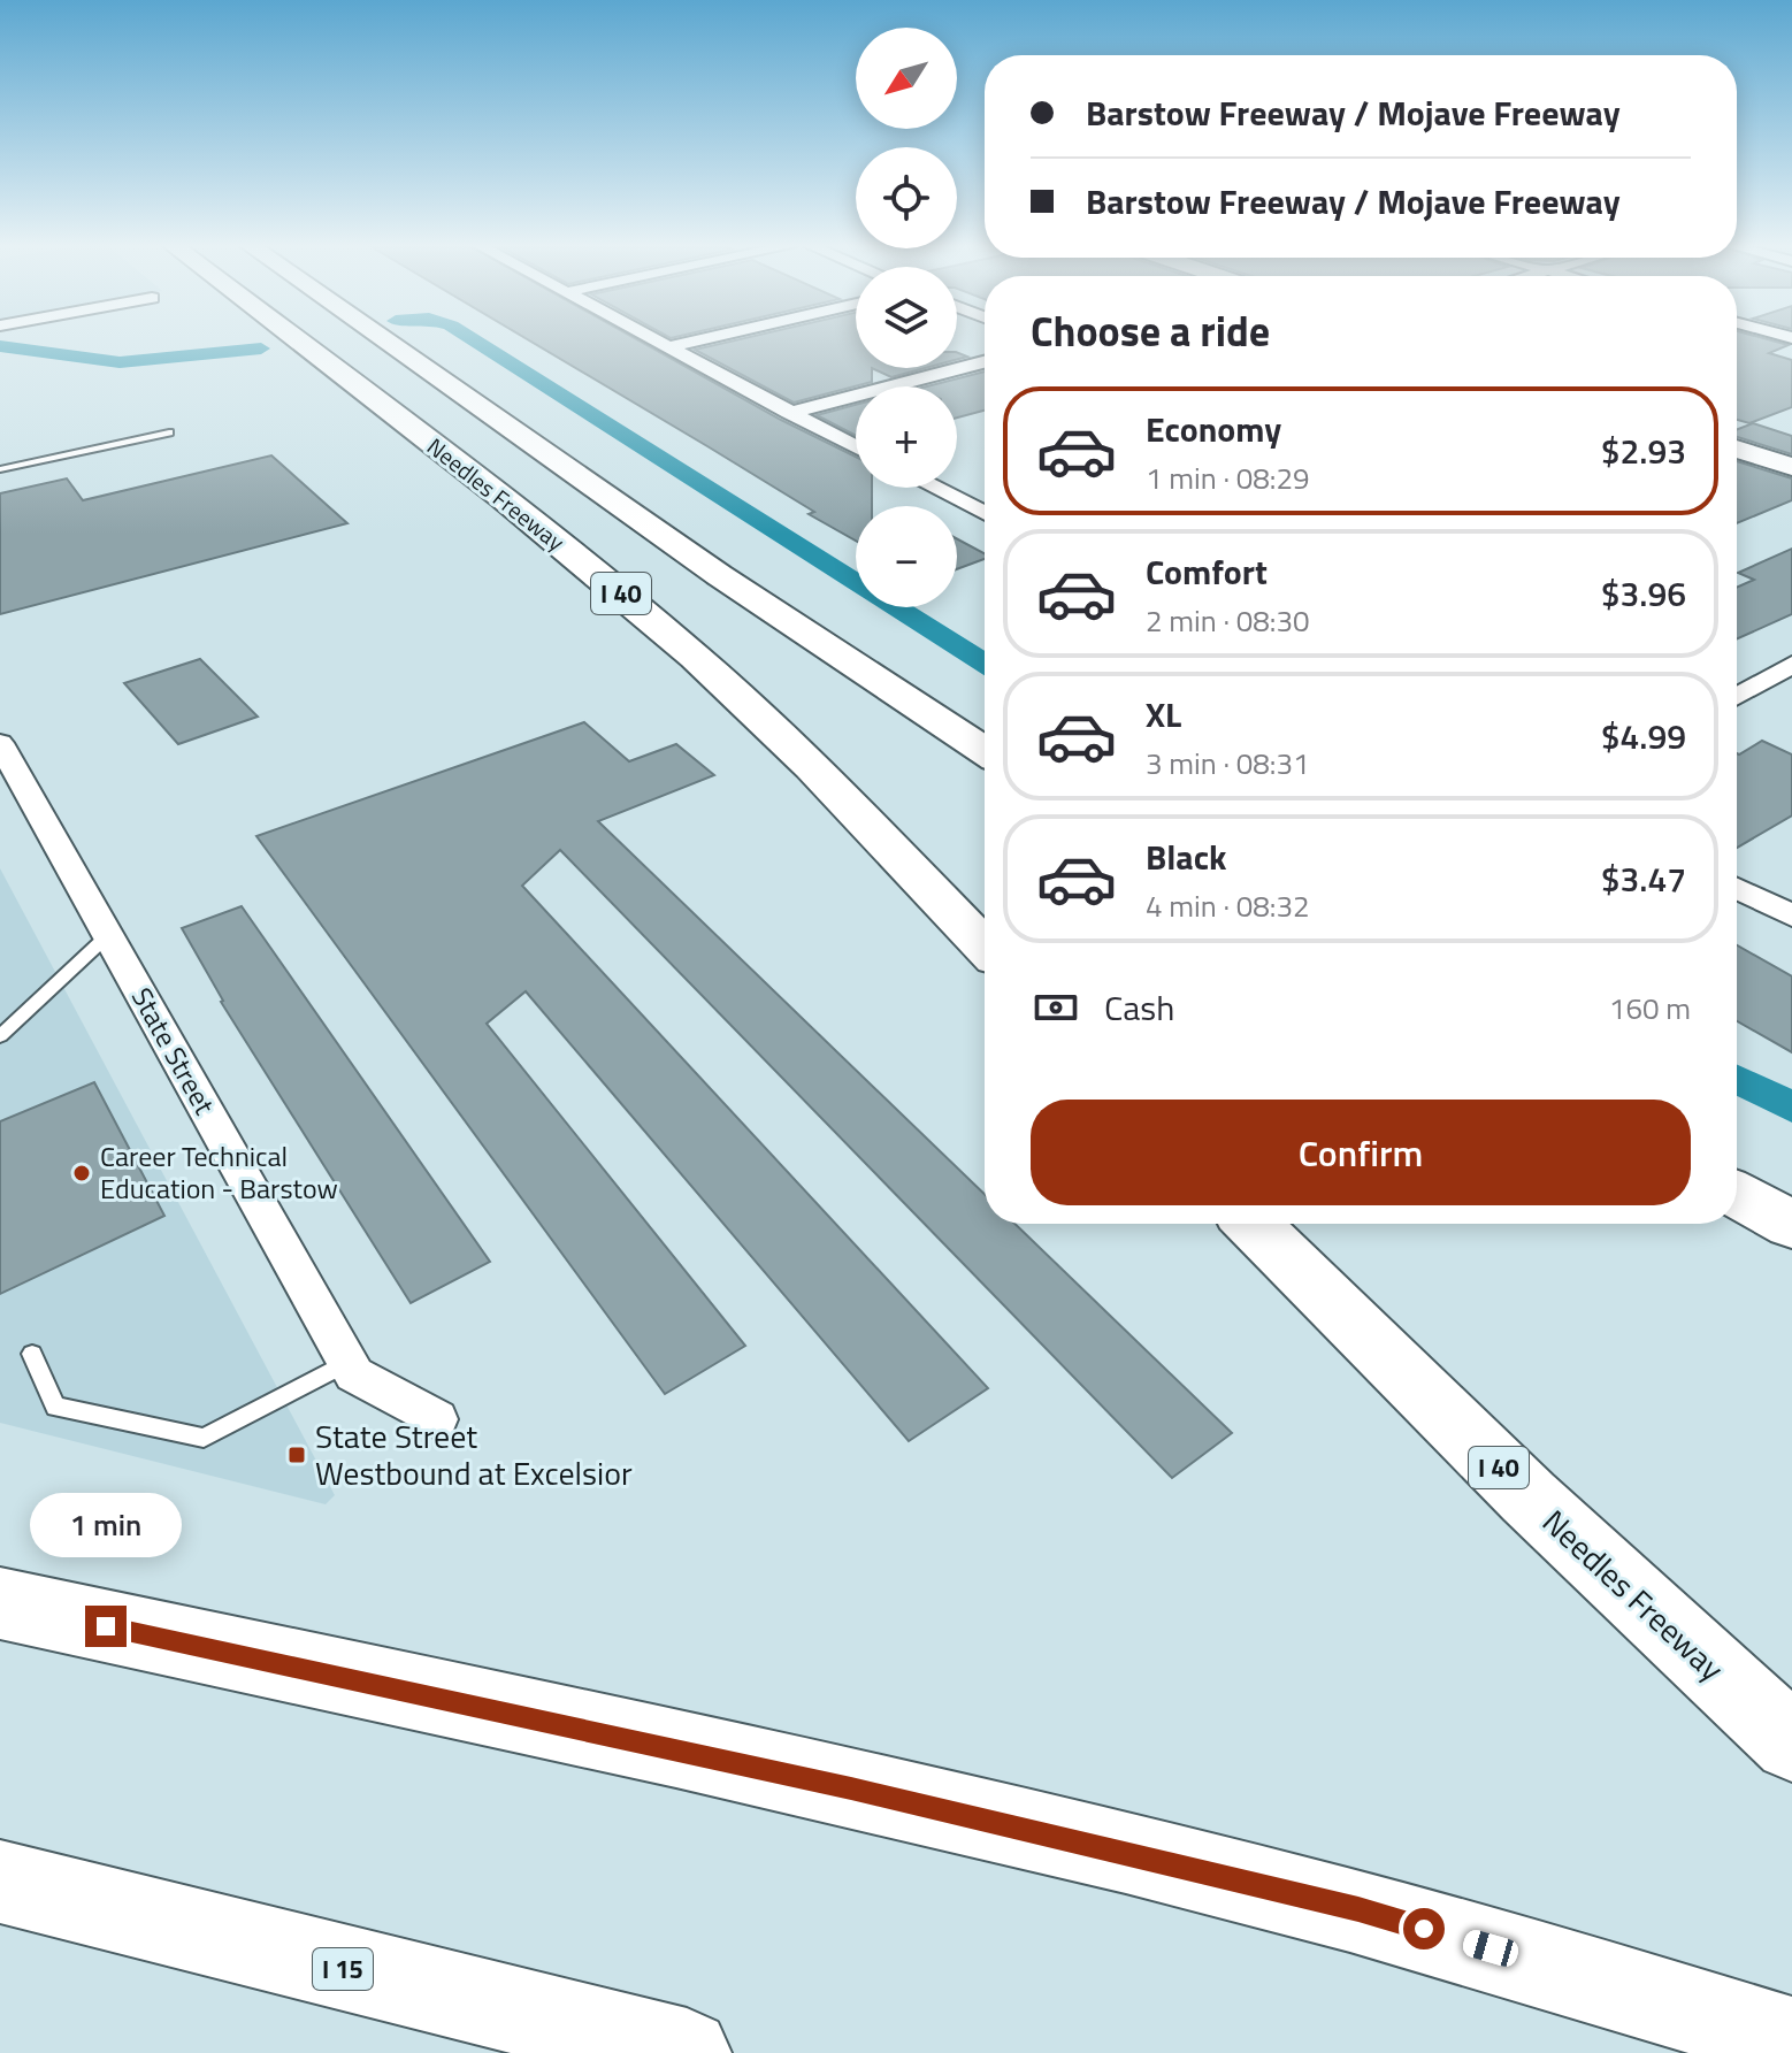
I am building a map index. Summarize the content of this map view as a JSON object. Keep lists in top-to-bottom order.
{
  "streets": {
    "highway": ["Needles Freeway", "I 40", "I 15"],
    "street": ["State Street"]
  },
  "places": {
    "other": ["Career Technical Education - Barstow"],
    "transit": ["State Street Westbound at Excelsior"]
  },
  "north": "bottom left",
  "page": {
    "map_buttons": ["+", "−"],
    "banner": ["Barstow Freeway / Mojave Freeway", "Barstow Freeway / Mojave Freeway"],
    "heading": "Choose a ride",
    "list": [
      {
        "name": "Economy",
        "note": "1 min · 08:29",
        "value": "$2.93"
      },
      {
        "name": "Comfort",
        "note": "2 min · 08:30",
        "value": "$3.96"
      },
      {
        "name": "XL",
        "note": "3 min · 08:31",
        "value": "$4.99"
      },
      {
        "name": "Black",
        "note": "4 min · 08:32",
        "value": "$3.47"
      }
    ],
    "pay": ["Cash", "160 m"],
    "buttons": "Confirm",
    "bubble": "1 min"
  }
}
